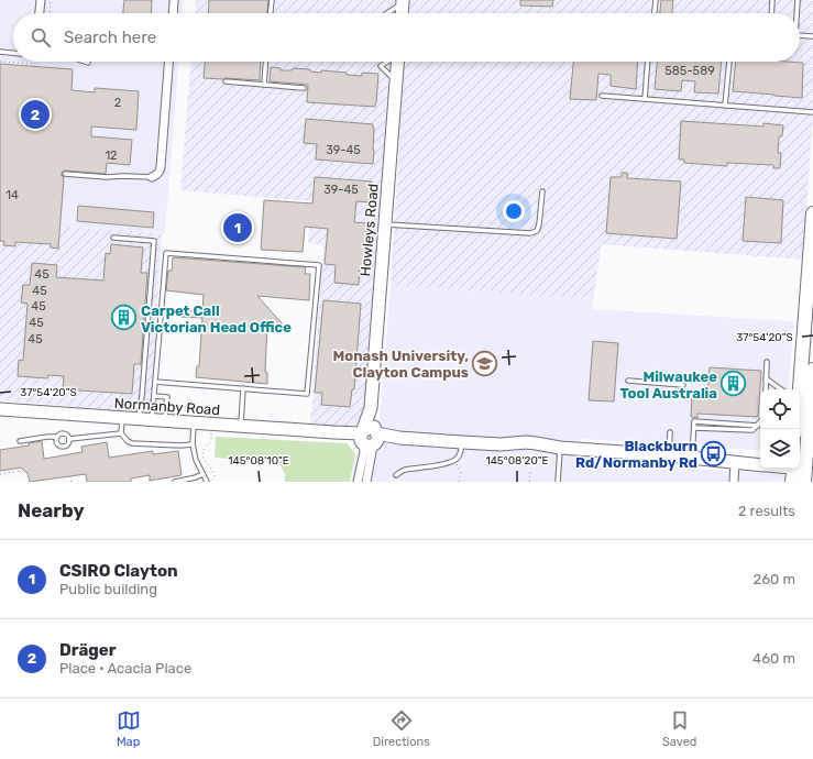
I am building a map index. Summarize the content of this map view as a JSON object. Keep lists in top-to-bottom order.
{
  "streets": {
    "street": ["Howleys Road", "Normanby Road"]
  },
  "crossings": [
    ["Howleys Road", "Normanby Road"]
  ],
  "places": {
    "building": ["Carpet Call Victorian Head Office", "Milwaukee Tool Australia"],
    "school or university": ["Monash University, Clayton Campus"],
    "bus stop": ["Blackburn Rd/Normanby Rd"]
  },
  "house_numbers": [
    "585-589",
    "2",
    "39-45",
    "12",
    "39-45",
    "14",
    "45",
    "45",
    "45",
    "45",
    "45"
  ],
  "page": {
    "search": "Search here",
    "pins": ["2", "1"],
    "heading": ["Nearby", "2 results"],
    "list": [
      {
        "mark": "1",
        "name": "CSIRO Clayton",
        "note": "Public building",
        "value": "260 m"
      },
      {
        "mark": "2",
        "name": "Dräger",
        "note": "Place · Acacia Place",
        "value": "460 m"
      }
    ],
    "nav": ["Map", "Directions", "Saved"]
  },
  "coordinates": ["37°54'20\"S", "145°08'10\"E", "145°08'20\"E"]
}
